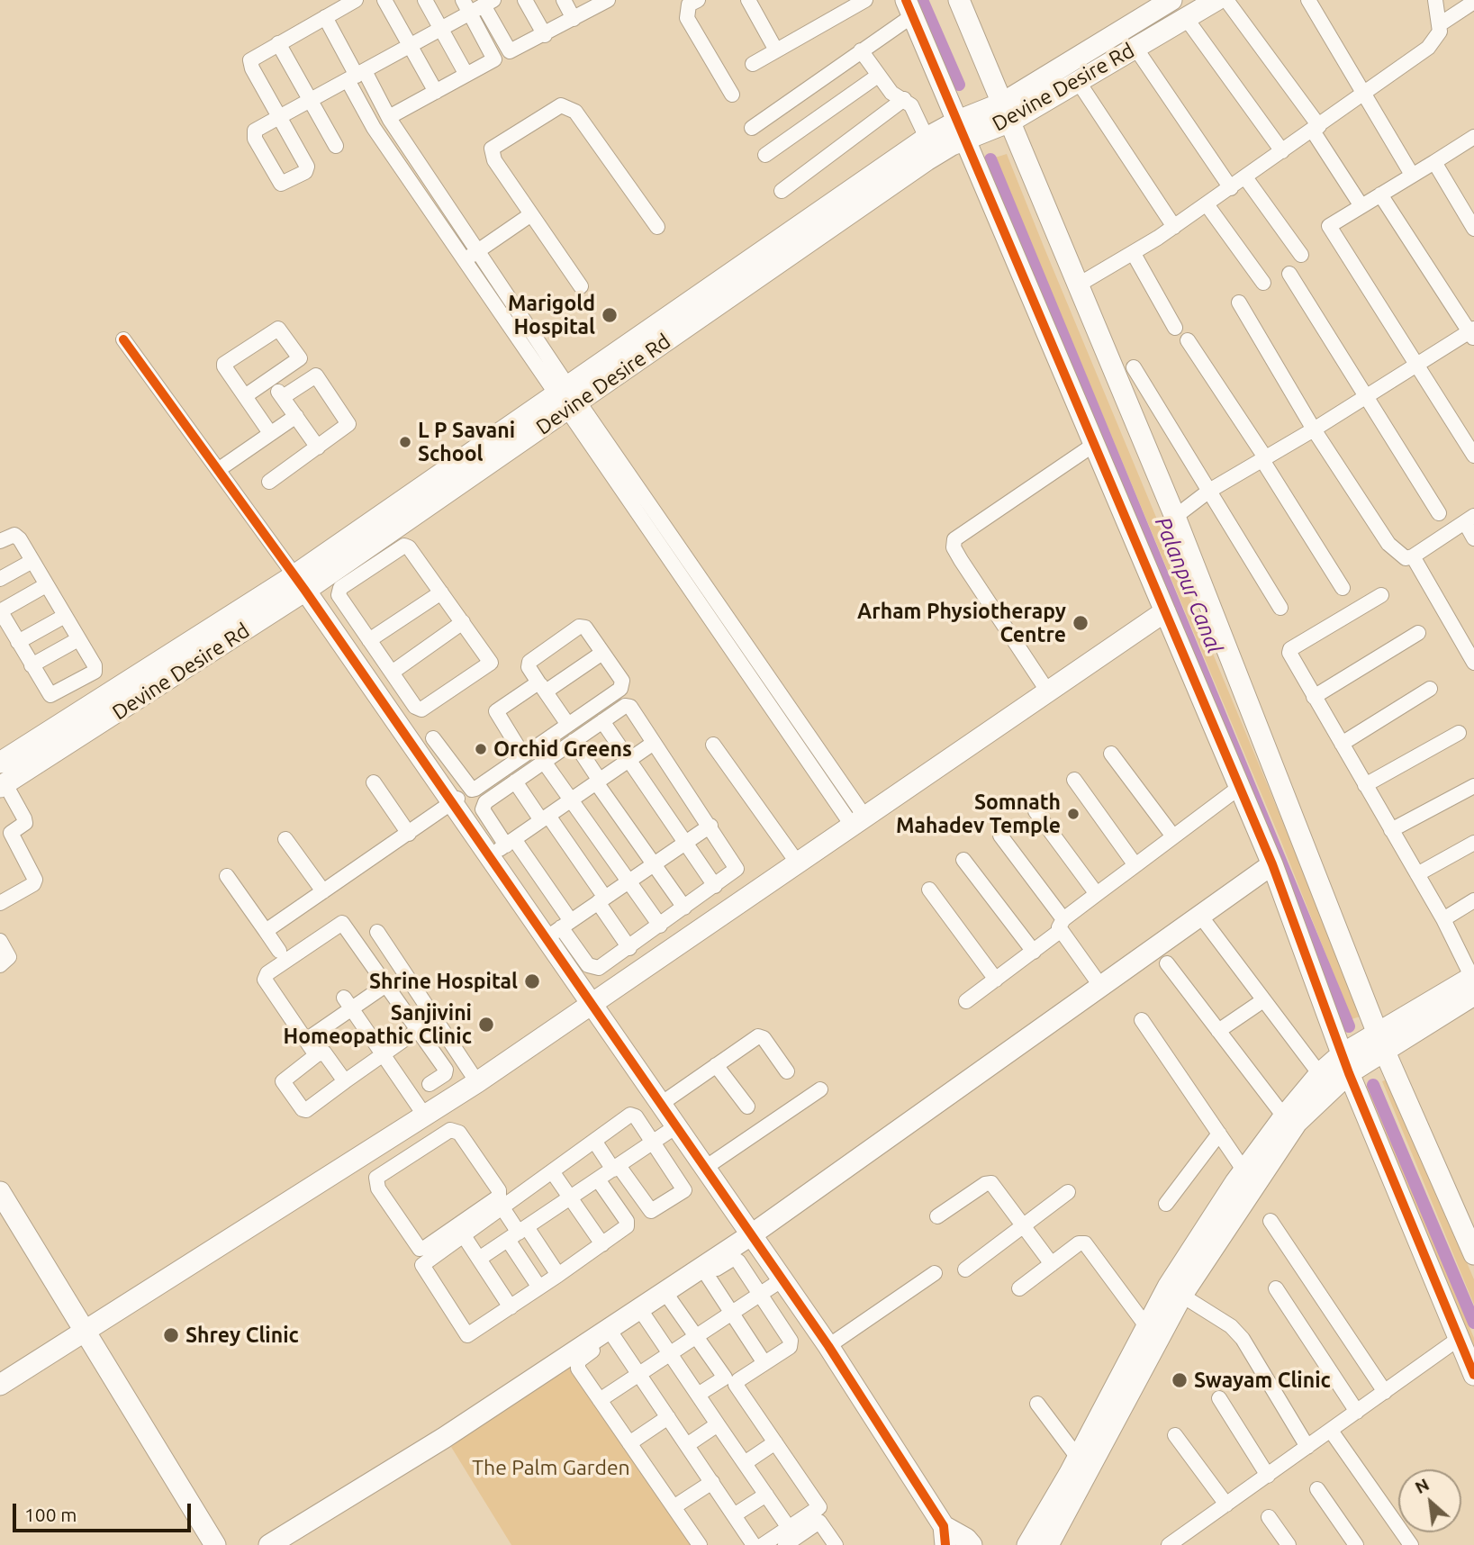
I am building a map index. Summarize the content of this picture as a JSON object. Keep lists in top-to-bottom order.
{
  "streets": {
    "street": ["Devine Desire Rd"]
  },
  "water": ["Palanpur Canal"],
  "parks": ["The Palm Garden"],
  "places": [
    "Marigold Hospital",
    "L P Savani School",
    "Arham Physiotherapy Centre",
    "Orchid Greens",
    "Somnath Mahadev Temple",
    "Shrine Hospital",
    "Sanjivini Homeopathic Clinic",
    "Shrey Clinic",
    "Swayam Clinic"
  ],
  "scale_bar": "100 m",
  "north": "top left"
}
